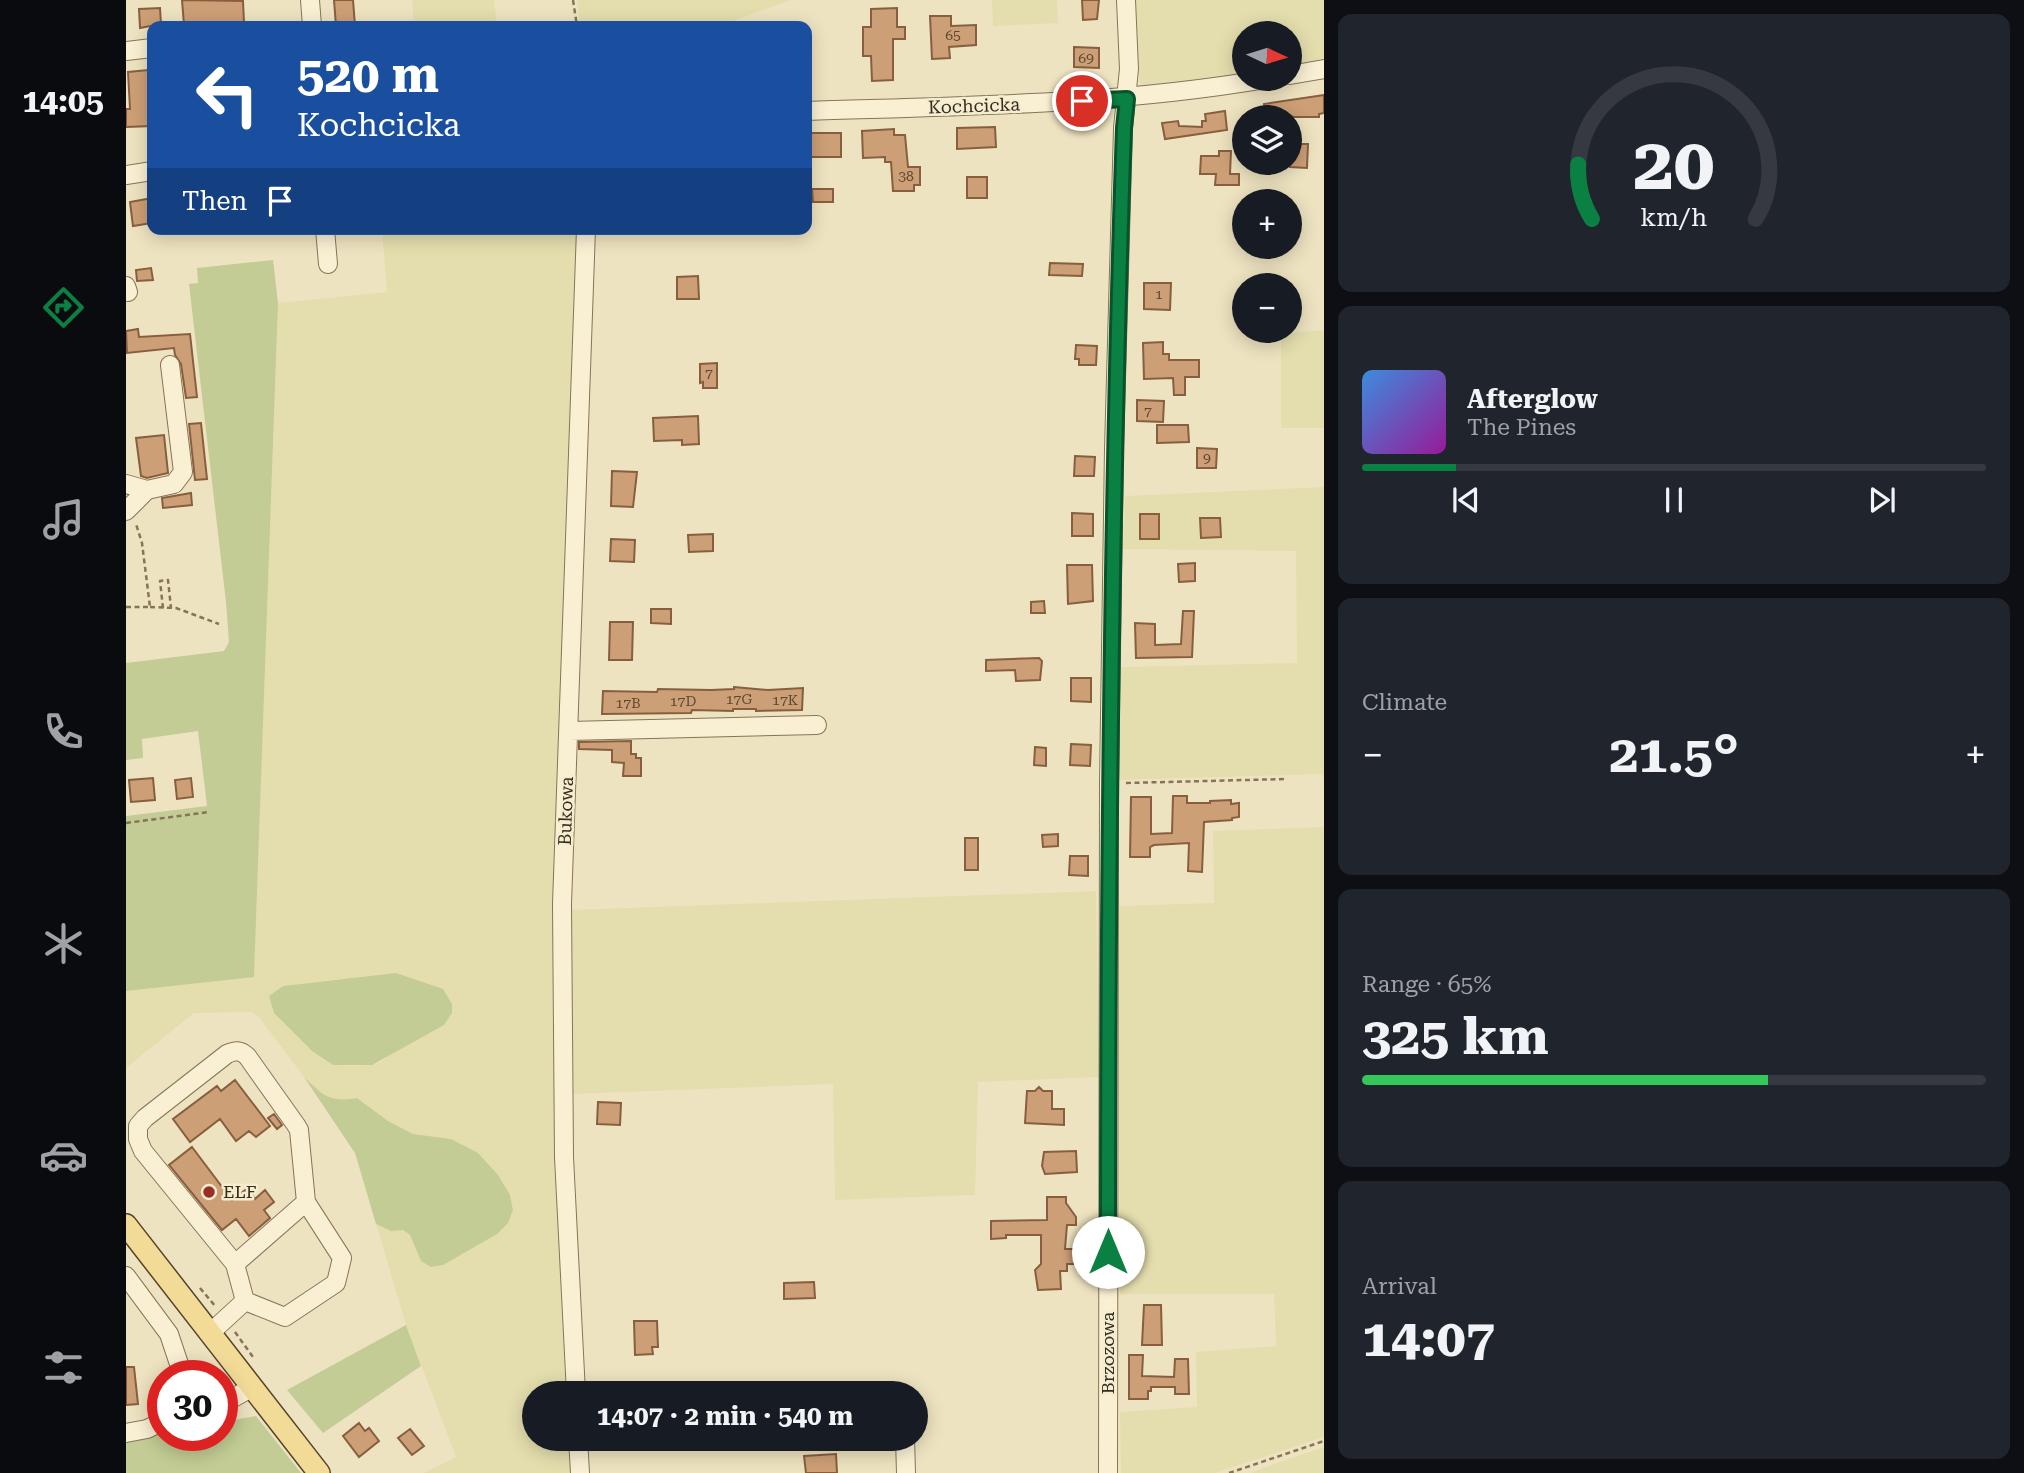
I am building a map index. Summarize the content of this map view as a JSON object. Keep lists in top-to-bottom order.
{
  "streets": {
    "street": ["Kochcicka", "Bukowa", "Brzozowa"]
  },
  "crossings": [
    ["Kochcicka", "Brzozowa"]
  ],
  "places": ["ELF"],
  "house_numbers": [
    "65",
    "69",
    "38",
    "1",
    "7",
    "7",
    "9",
    "17G",
    "17K",
    "17D",
    "17B"
  ],
  "north": "right",
  "page": {
    "tabs": "14:05",
    "map_buttons": ["+", "−"],
    "turn": ["520 m", "Kochcicka"],
    "then": "Then",
    "song": ["Afterglow", "The Pines"],
    "tile": [
      "Climate",
      ["Range · 65%", "325 km"],
      ["Arrival", "14:07"]
    ],
    "heat": ["−", "21.5°", "+"],
    "limit": "30",
    "trip": "14:07 · 2 min · 540 m",
    "gauge": ["20", "km/h"]
  }
}
